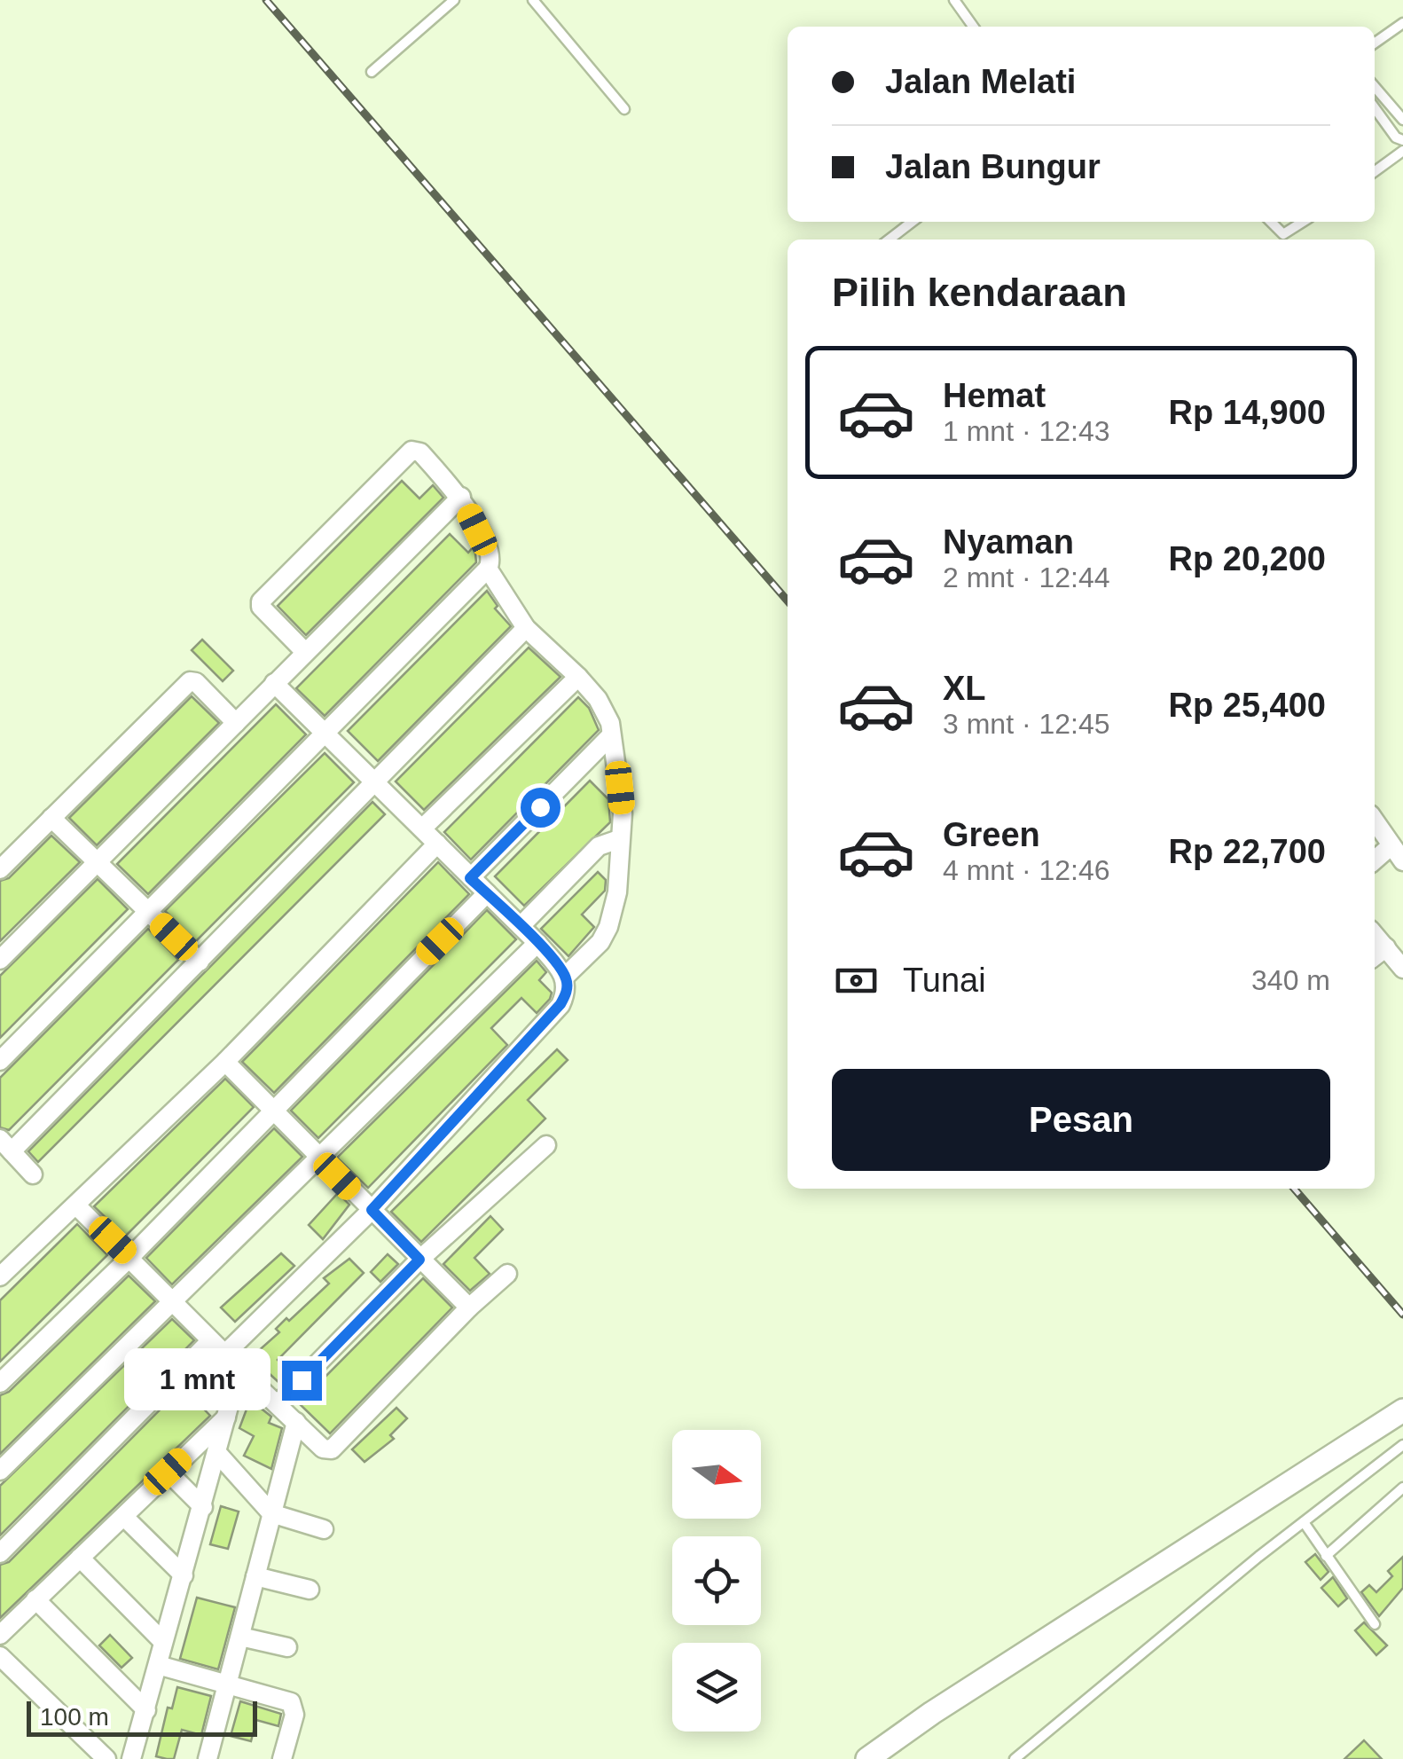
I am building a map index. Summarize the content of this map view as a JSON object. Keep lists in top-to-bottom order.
{
  "scale_bar": "100 m",
  "north": "right",
  "page": {
    "banner": ["Jalan Melati", "Jalan Bungur"],
    "heading": "Pilih kendaraan",
    "list": [
      {
        "name": "Hemat",
        "note": "1 mnt · 12:43",
        "value": "Rp 14,900"
      },
      {
        "name": "Nyaman",
        "note": "2 mnt · 12:44",
        "value": "Rp 20,200"
      },
      {
        "name": "XL",
        "note": "3 mnt · 12:45",
        "value": "Rp 25,400"
      },
      {
        "name": "Green",
        "note": "4 mnt · 12:46",
        "value": "Rp 22,700"
      }
    ],
    "pay": ["Tunai", "340 m"],
    "buttons": "Pesan",
    "bubble": "1 mnt",
    "scale": "100 m"
  }
}
